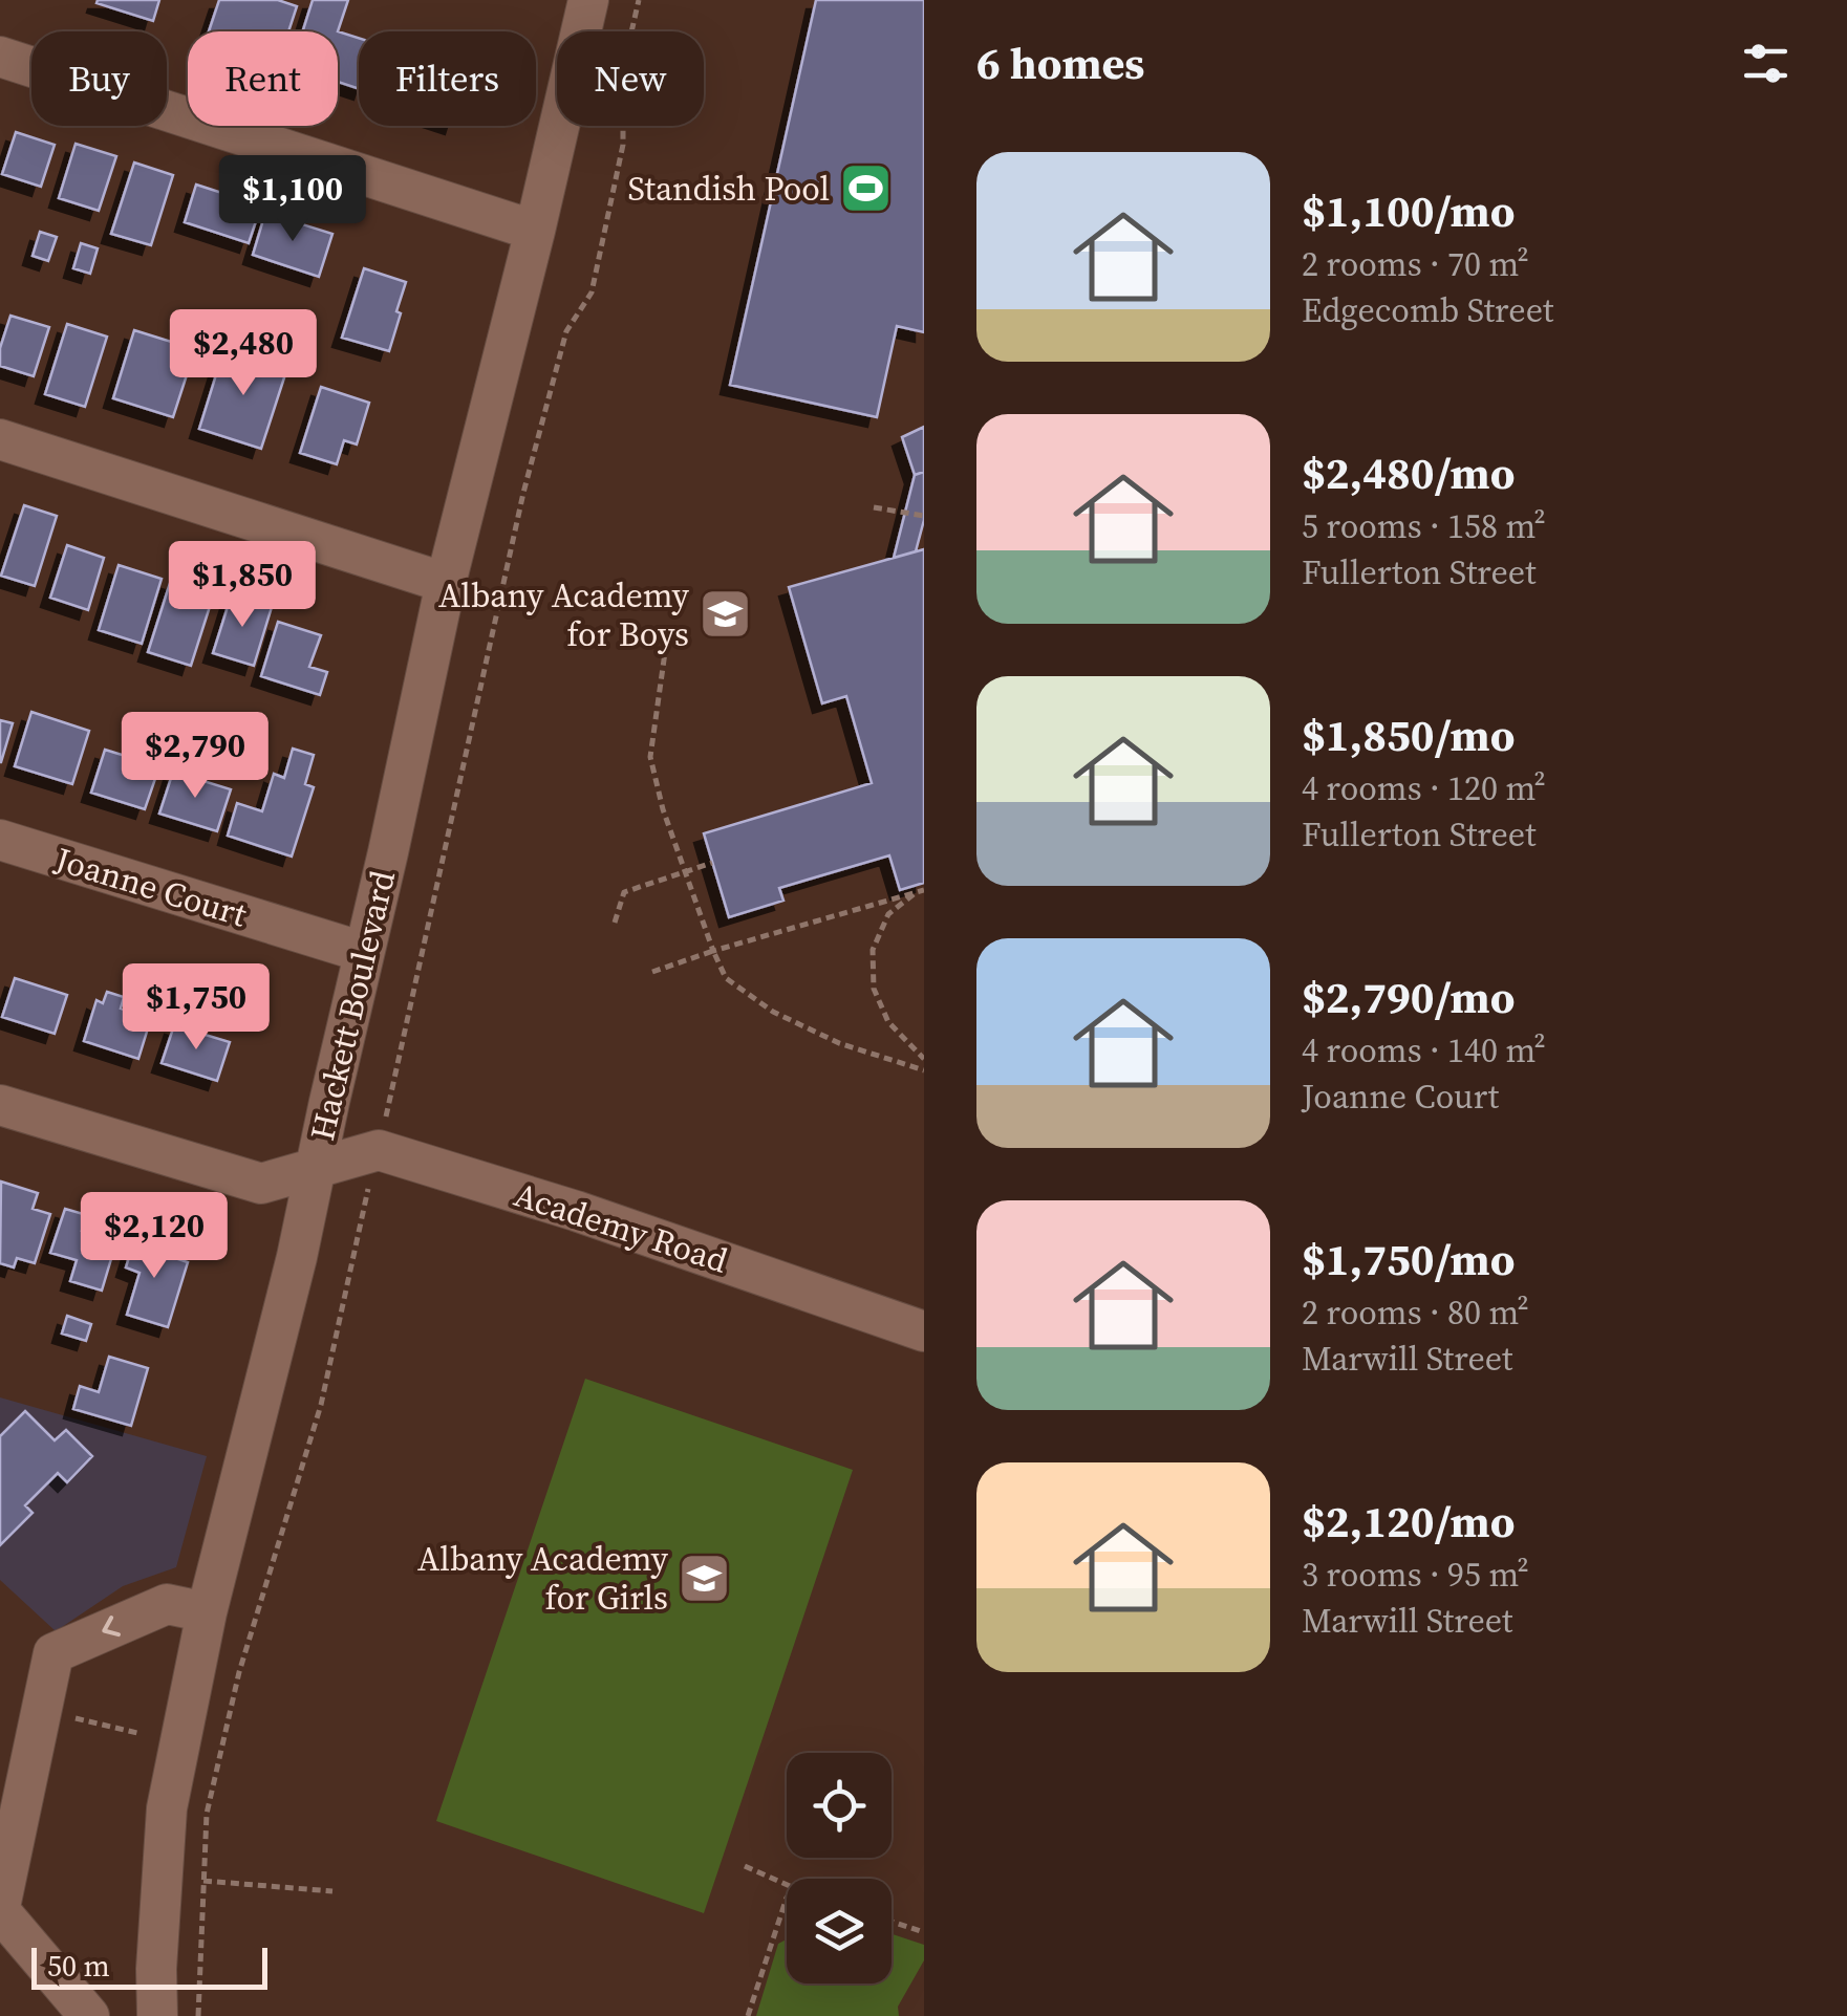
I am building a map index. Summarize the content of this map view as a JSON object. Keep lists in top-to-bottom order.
{
  "streets": {
    "street": ["Joanne Court", "Hackett Boulevard", "Academy Road"]
  },
  "crossings": [
    ["Joanne Court", "Hackett Boulevard"]
  ],
  "places": {
    "sports": ["Standish Pool"],
    "school or university": ["Albany Academy for Boys", "Albany Academy for Girls"]
  },
  "scale_bar": "50 m",
  "page": {
    "heading": "6 homes",
    "chip": [
      "Buy",
      "Rent",
      "Filters",
      "New"
    ],
    "list": [
      {
        "name": "$1,100/mo",
        "note": "2 rooms · 70 m² · Edgecomb Street"
      },
      {
        "name": "$2,480/mo",
        "note": "5 rooms · 158 m² · Fullerton Street"
      },
      {
        "name": "$1,850/mo",
        "note": "4 rooms · 120 m² · Fullerton Street"
      },
      {
        "name": "$2,790/mo",
        "note": "4 rooms · 140 m² · Joanne Court"
      },
      {
        "name": "$1,750/mo",
        "note": "2 rooms · 80 m² · Marwill Street"
      },
      {
        "name": "$2,120/mo",
        "note": "3 rooms · 95 m² · Marwill Street"
      }
    ],
    "price": [
      "$1,100",
      "$2,480",
      "$1,850",
      "$2,790",
      "$1,750",
      "$2,120"
    ],
    "scale": "50 m"
  }
}
